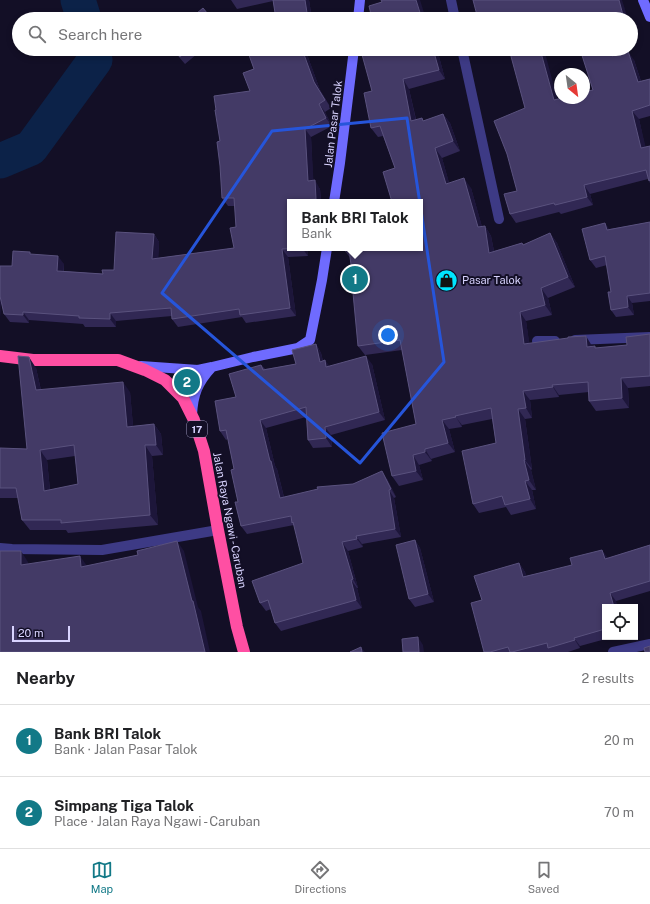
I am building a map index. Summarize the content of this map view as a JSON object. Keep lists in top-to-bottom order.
{
  "streets": {
    "highway": ["17", "Jalan Raya Ngawi - Caruban"],
    "main road": ["Jalan Pasar Talok"]
  },
  "places": {
    "shop": ["Pasar Talok"]
  },
  "scale_bar": "20 m",
  "north": "bottom right",
  "page": {
    "search": "Search here",
    "popup": ["Bank BRI Talok", "Bank"],
    "pins": ["1", "2"],
    "scale": "20 m",
    "heading": ["Nearby", "2 results"],
    "list": [
      {
        "mark": "1",
        "name": "Bank BRI Talok",
        "note": "Bank · Jalan Pasar Talok",
        "value": "20 m"
      },
      {
        "mark": "2",
        "name": "Simpang Tiga Talok",
        "note": "Place · Jalan Raya Ngawi - Caruban",
        "value": "70 m"
      }
    ],
    "nav": ["Map", "Directions", "Saved"]
  }
}
